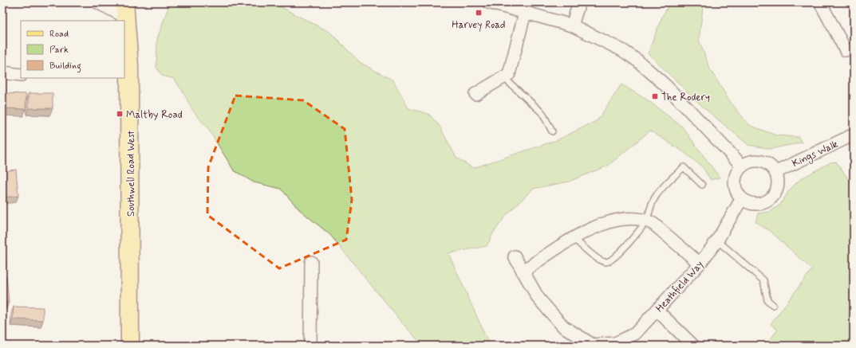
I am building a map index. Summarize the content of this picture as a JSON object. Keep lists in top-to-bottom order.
{
  "streets": {
    "main road": ["Southwell Road West"],
    "street": ["Kings Walk", "Heathfield Way"]
  },
  "crossings": [
    ["Kings Walk", "Heathfield Way"]
  ],
  "places": {
    "transit": ["Harvey Road", "The Rodery", "Maltby Road"]
  },
  "legend": ["Road", "Park", "Building"]
}
